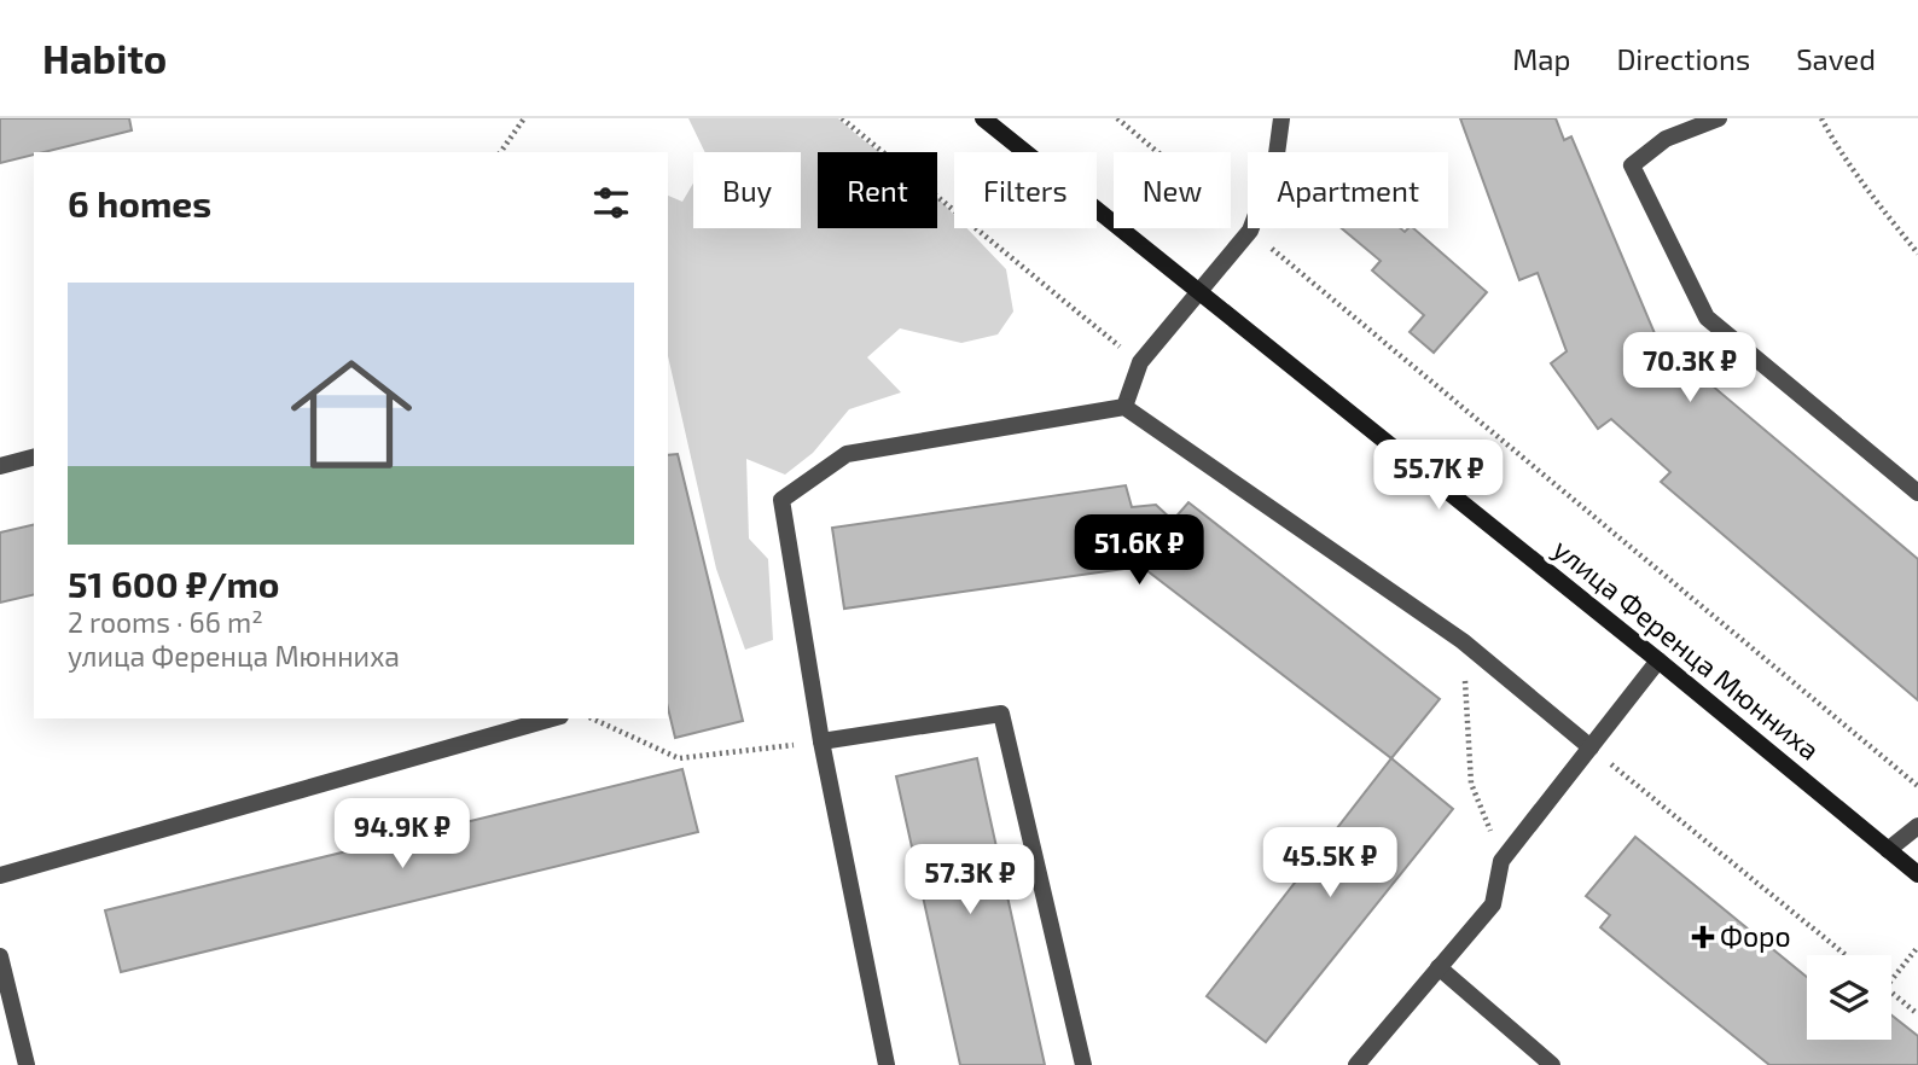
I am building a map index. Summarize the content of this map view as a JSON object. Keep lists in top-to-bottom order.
{
  "streets": {
    "street": ["улица Ференца Мюнниха"]
  },
  "places": {
    "health": ["Форо"]
  },
  "page": {
    "header": "Habito",
    "nav": ["Map", "Directions", "Saved"],
    "chip": [
      "Buy",
      "Rent",
      "Filters",
      "New",
      "Apartment"
    ],
    "heading": "6 homes",
    "list": [
      {
        "name": "51 600 ₽/mo",
        "note": "2 rooms · 66 m² · улица Ференца Мюнниха"
      }
    ],
    "price": [
      "70.3K ₽",
      "55.7K ₽",
      "51.6K ₽",
      "94.9K ₽",
      "45.5K ₽",
      "57.3K ₽"
    ]
  }
}
